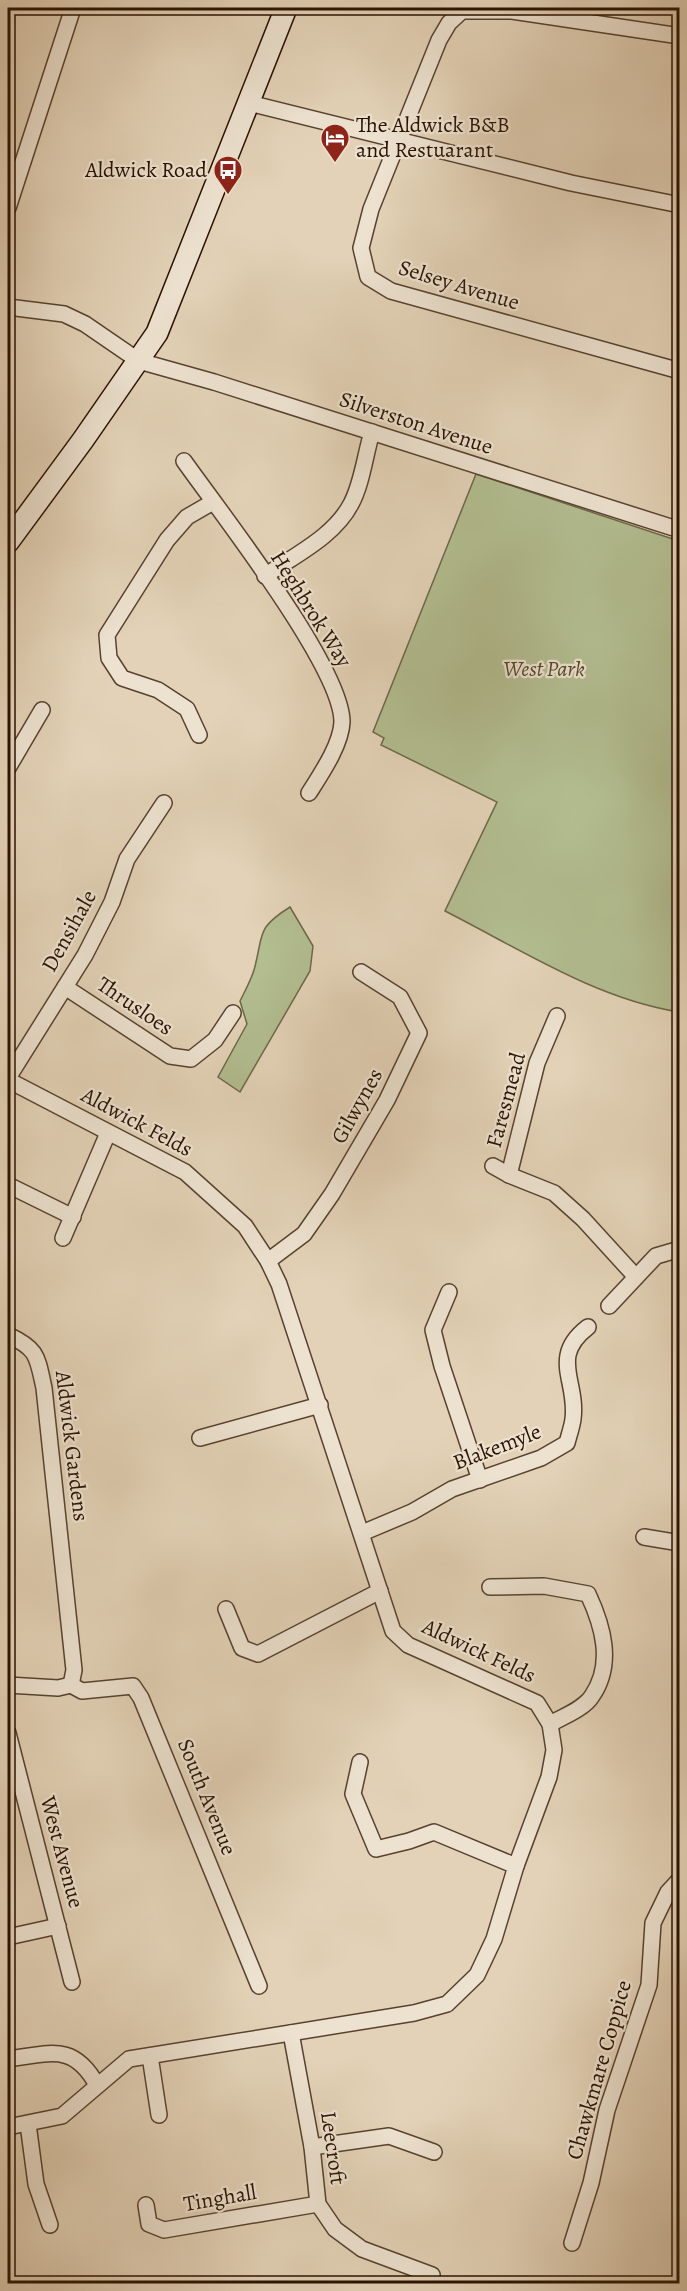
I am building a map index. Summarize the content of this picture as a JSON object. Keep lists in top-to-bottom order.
{
  "streets": {
    "street": [
      "Selsey Avenue",
      "Silverston Avenue",
      "Heghbrok Way",
      "Densihale",
      "Thrusloes",
      "Faresmead",
      "Gilwynes",
      "Aldwick Felds",
      "Aldwick Gardens",
      "Blakemyle",
      "South Avenue",
      "West Avenue",
      "Chawkmare Coppice",
      "Leecroft",
      "Tinghall"
    ]
  },
  "crossings": [
    ["Densihale", "Thrusloes"],
    ["Densihale", "Aldwick Felds"],
    ["Gilwynes", "Aldwick Felds"],
    ["Aldwick Felds", "Blakemyle"],
    ["Aldwick Felds", "Leecroft"],
    ["Aldwick Gardens", "South Avenue"],
    ["Leecroft", "Tinghall"]
  ],
  "parks": ["West Park"],
  "places": {
    "hotel": ["The Aldwick B&B and Restuarant"],
    "bus stop": ["Aldwick Road"]
  }
}
